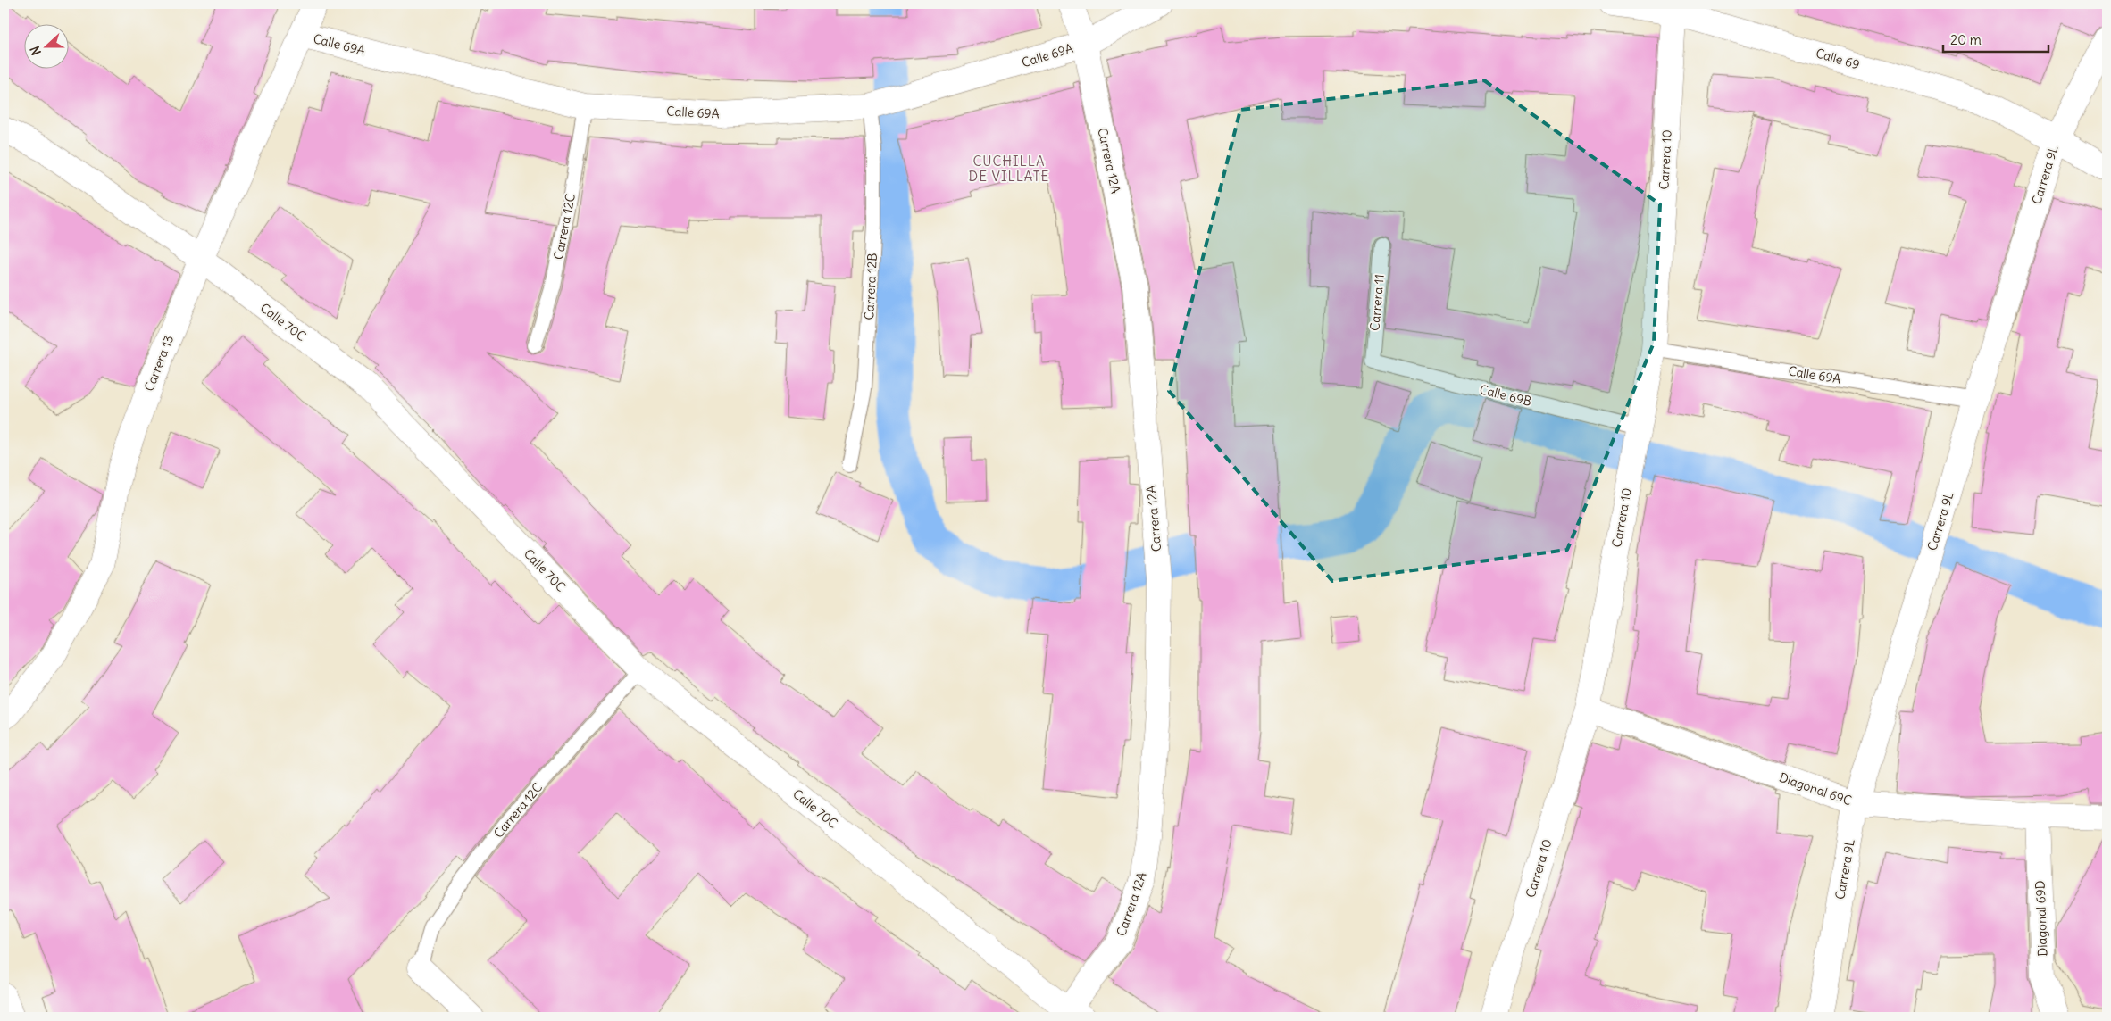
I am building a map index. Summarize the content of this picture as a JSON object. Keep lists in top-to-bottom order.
{
  "streets": {
    "street": [
      "Calle 69A",
      "Calle 69",
      "Carrera 10",
      "Carrera 12A",
      "Carrera 9L",
      "Calle 70C",
      "Carrera 13",
      "Diagonal 69C",
      "Diagonal 69D"
    ],
    "lane": [
      "Carrera 12C",
      "Carrera 12B",
      "Carrera 11",
      "Calle 69B"
    ]
  },
  "crossings": [
    ["Calle 69A", "Carrera 10"],
    ["Calle 69A", "Carrera 12A"],
    ["Calle 69A", "Carrera 9L"],
    ["Calle 69A", "Carrera 12C"],
    ["Calle 69A", "Carrera 12B"],
    ["Calle 69A", "Carrera 13"],
    ["Calle 69", "Carrera 10"],
    ["Calle 69", "Carrera 9L"],
    ["Carrera 10", "Calle 69B"],
    ["Carrera 10", "Diagonal 69C"],
    ["Carrera 12A", "Calle 70C"],
    ["Carrera 9L", "Diagonal 69C"],
    ["Carrera 12C", "Calle 70C"],
    ["Carrera 11", "Calle 69B"],
    ["Calle 70C", "Carrera 13"],
    ["Diagonal 69C", "Diagonal 69D"]
  ],
  "districts": ["CUCHILLA DE VILLATE"],
  "scale_bar": "20 m",
  "north": "left"
}
